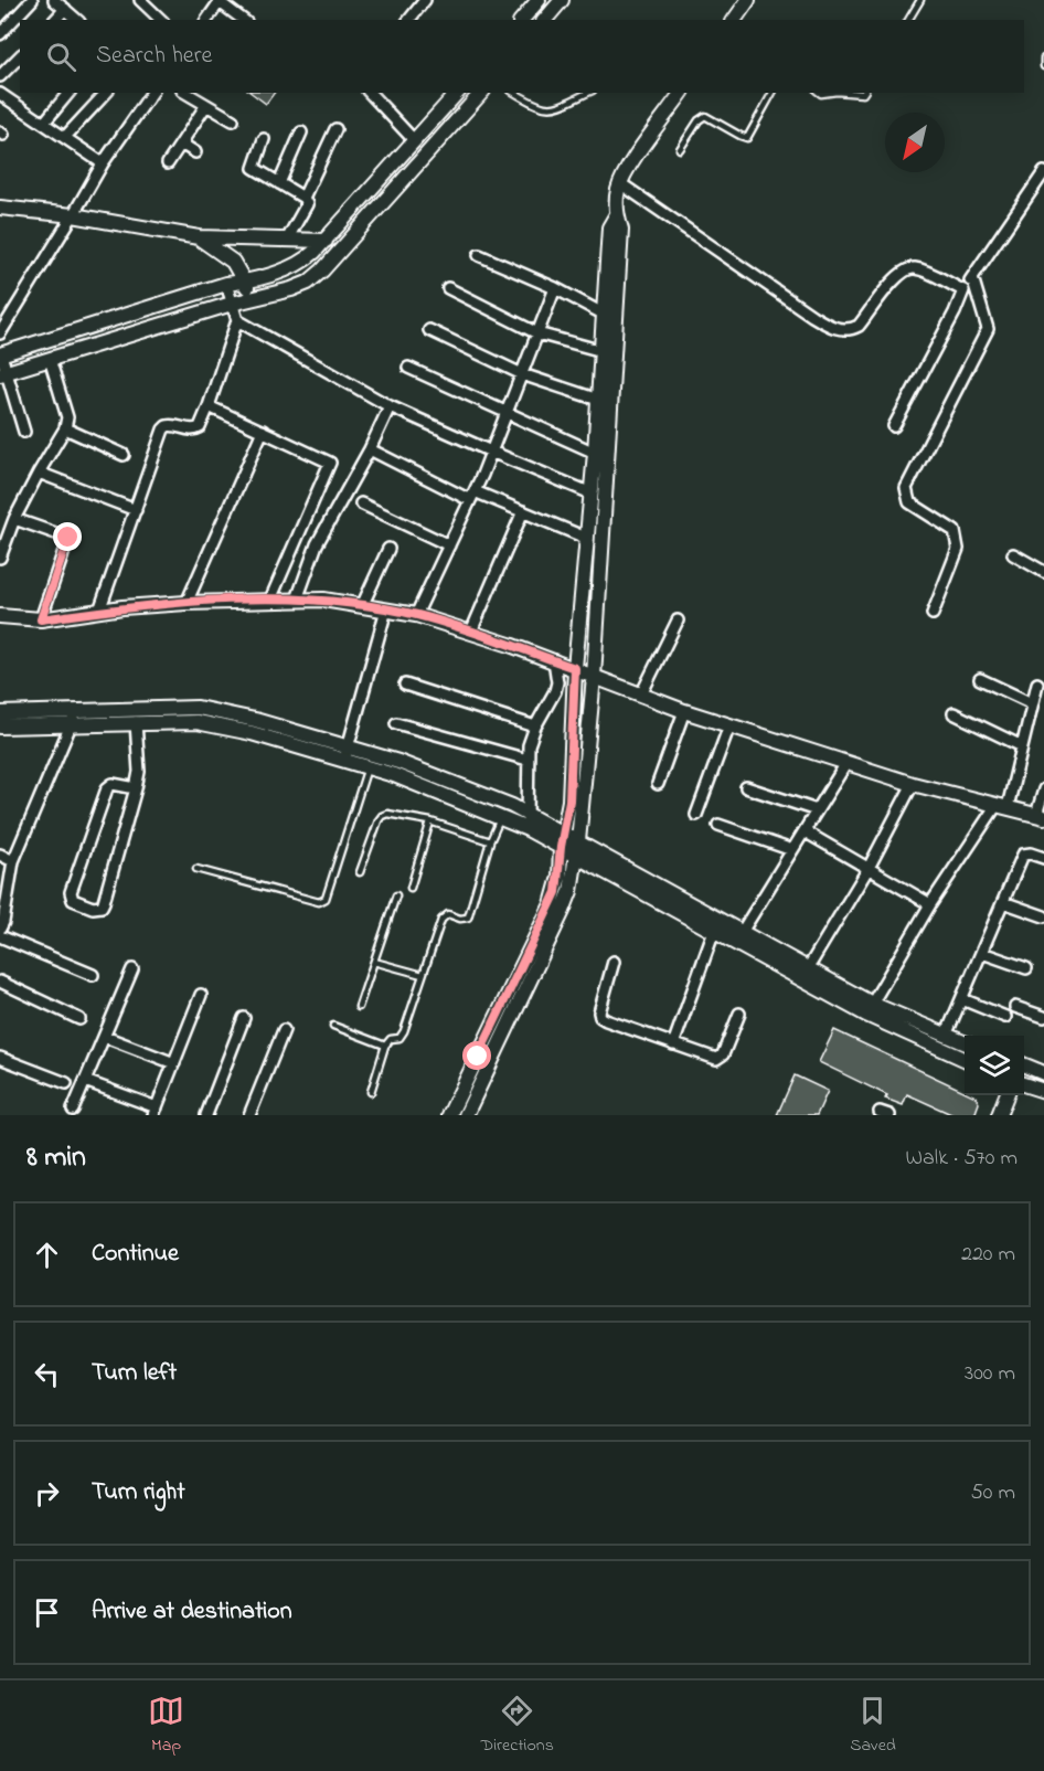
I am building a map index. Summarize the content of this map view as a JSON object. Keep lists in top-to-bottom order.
{
  "north": "bottom left",
  "page": {
    "search": "Search here",
    "heading": ["8 min", "Walk · 570 m"],
    "list": [
      ["Continue", "220 m"],
      ["Turn left", "300 m"],
      ["Turn right", "50 m"],
      "Arrive at destination"
    ],
    "nav": ["Map", "Directions", "Saved"]
  }
}
